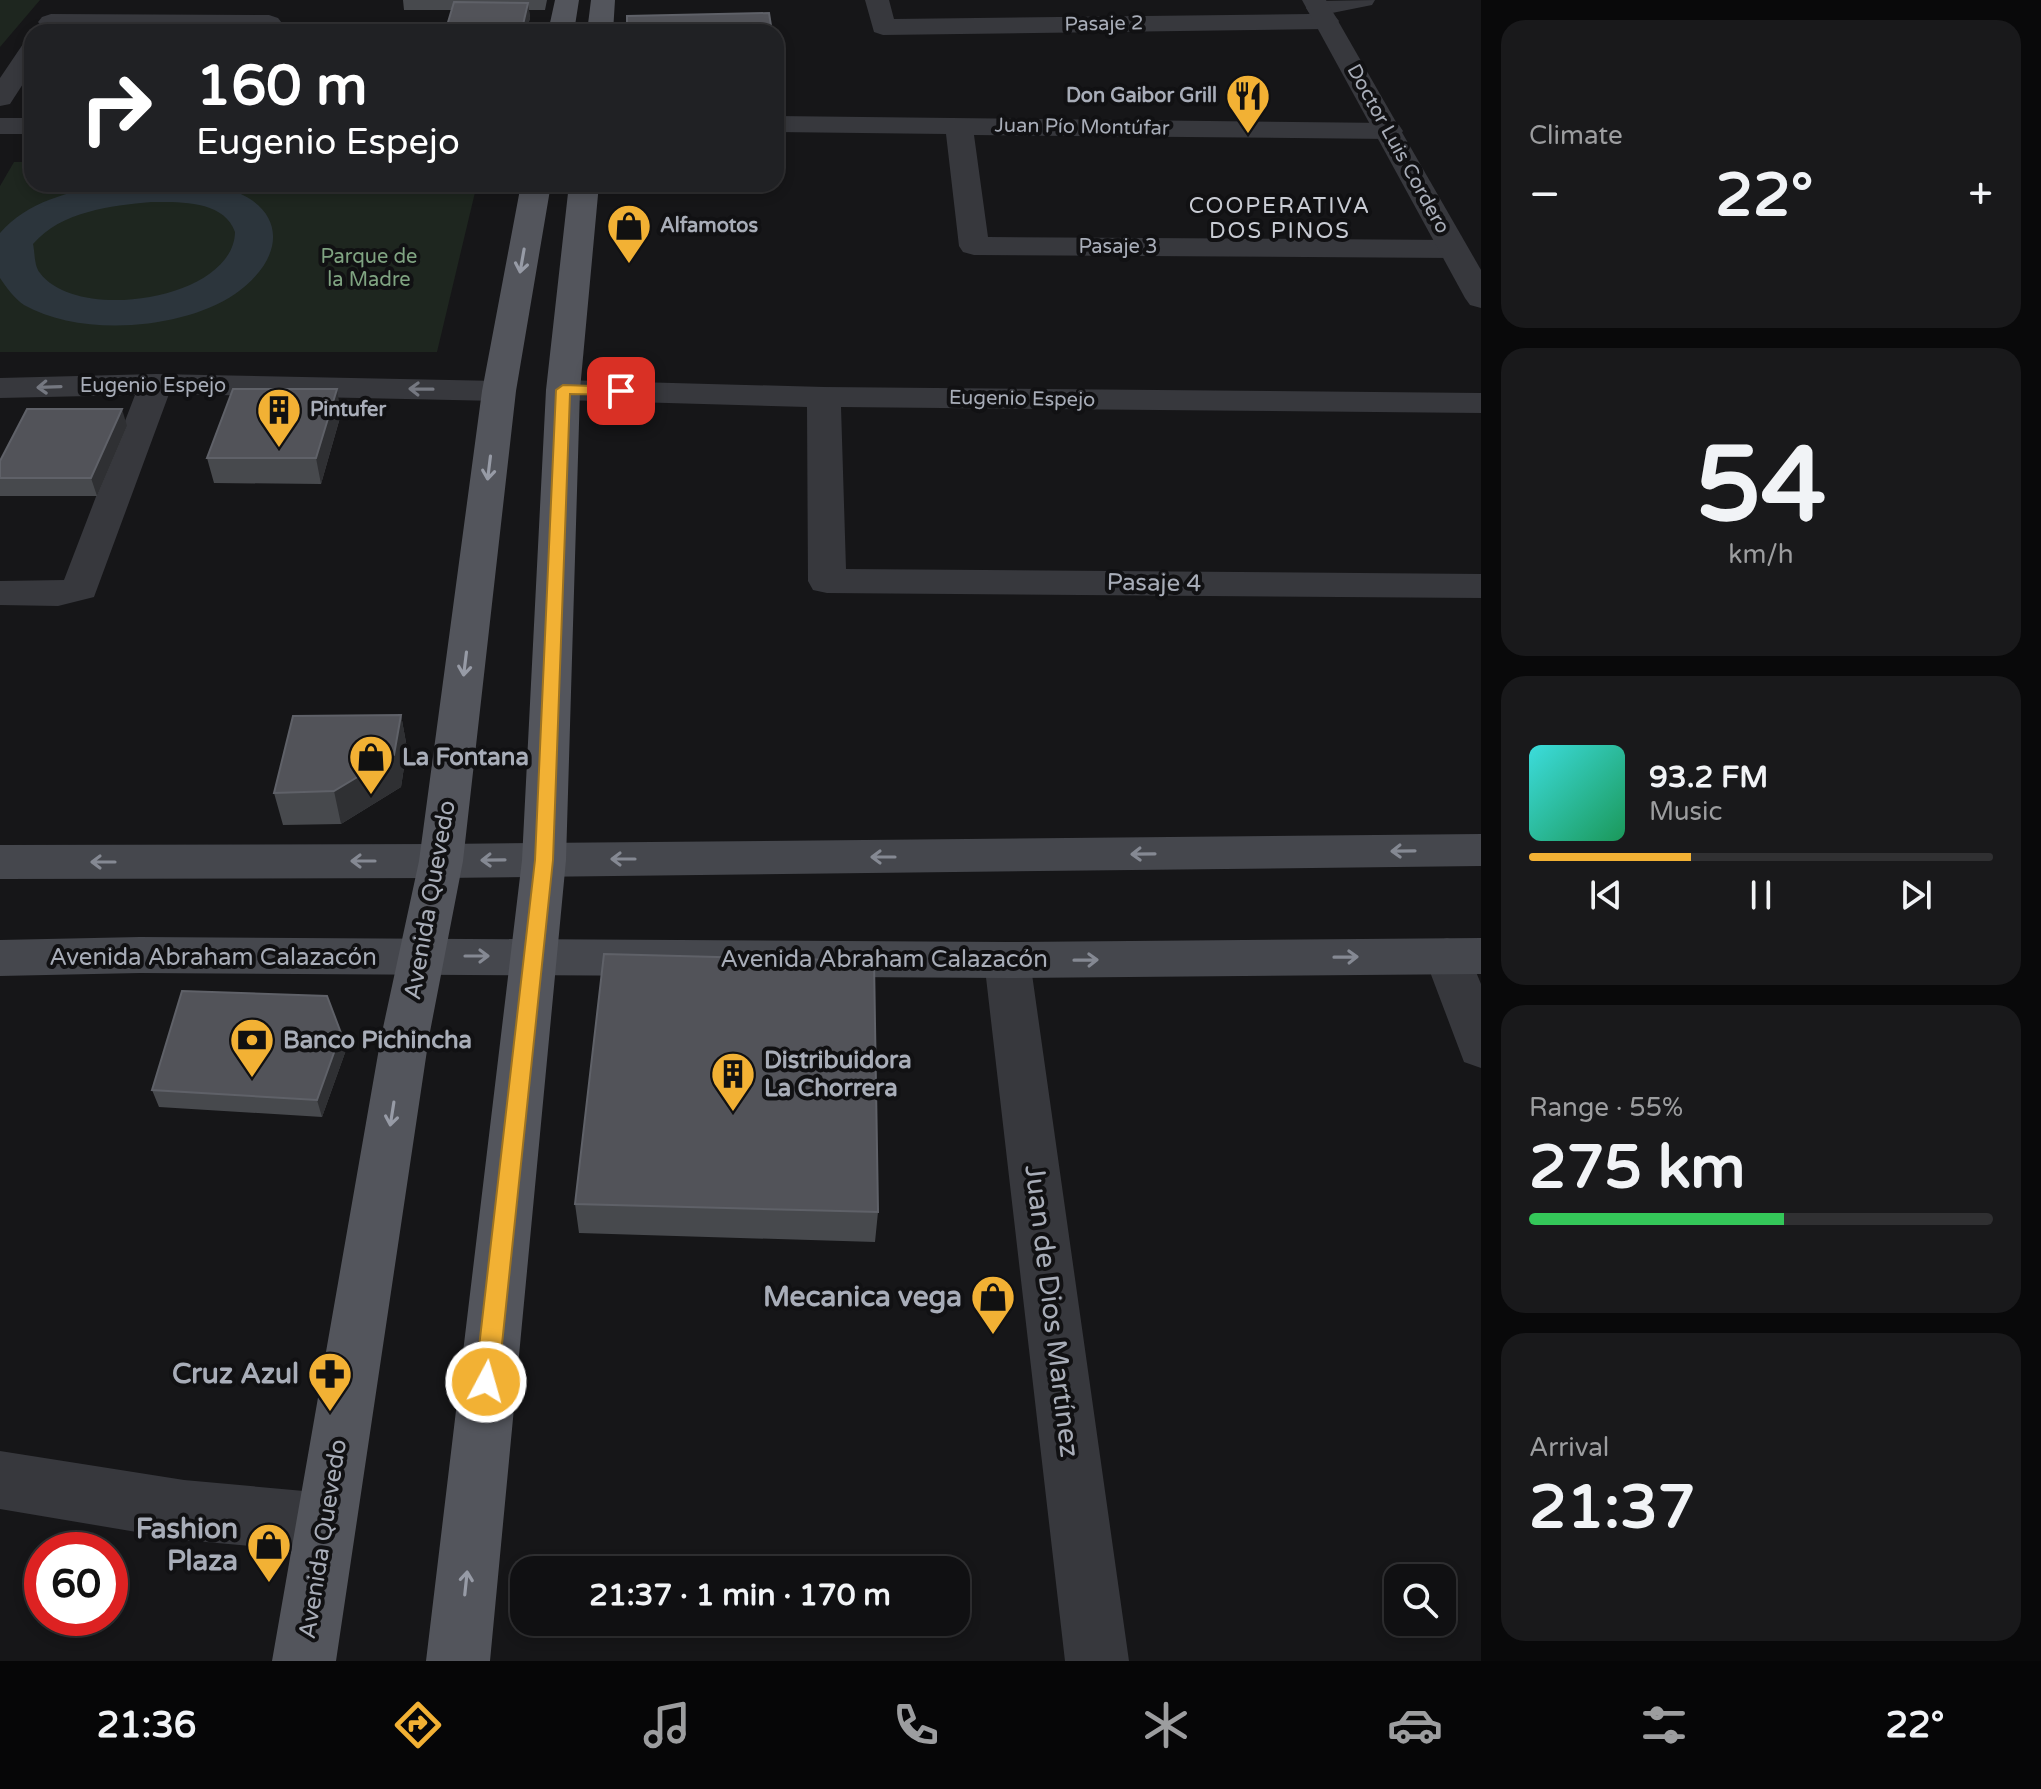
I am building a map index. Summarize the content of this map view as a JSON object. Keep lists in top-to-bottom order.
{
  "streets": {
    "main road": ["Avenida Quevedo", "Avenida Abraham Calazacón"],
    "street": [
      "Pasaje 2",
      "Juan Pío Montúfar",
      "Doctor Luis Cordero",
      "Pasaje 3",
      "Eugenio Espejo",
      "Pasaje 4",
      "Juan de Dios Martínez"
    ]
  },
  "crossings": [
    ["Pasaje 2", "Doctor Luis Cordero"],
    ["Juan Pío Montúfar", "Doctor Luis Cordero"],
    ["Juan Pío Montúfar", "Pasaje 3"],
    ["Doctor Luis Cordero", "Pasaje 3"],
    ["Eugenio Espejo", "Pasaje 4"],
    ["Eugenio Espejo", "Avenida Quevedo"],
    ["Avenida Quevedo", "Avenida Abraham Calazacón"],
    ["Avenida Abraham Calazacón", "Juan de Dios Martínez"]
  ],
  "one_way": ["Eugenio Espejo"],
  "districts": ["COOPERATIVA DOS PINOS"],
  "parks": ["Parque de la Madre"],
  "places": {
    "restaurant": ["Don Gaibor Grill"],
    "shop": [
      "Alfamotos",
      "La Fontana",
      "Mecanica vega",
      "Fashion Plaza"
    ],
    "building": ["Pintufer", "Distribuidora La Chorrera"],
    "bank": ["Banco Pichincha"],
    "pharmacy": ["Cruz Azul"]
  },
  "page": {
    "tile": [
      "Climate",
      ["54", "km/h"],
      ["Range · 55%", "275 km"],
      ["Arrival", "21:37"]
    ],
    "turn": ["160 m", "Eugenio Espejo"],
    "heat": ["−", "22°", "+"],
    "song": ["93.2 FM", "Music"],
    "limit": "60",
    "trip": "21:37 · 1 min · 170 m",
    "tabs": ["21:36", "22°"]
  }
}
